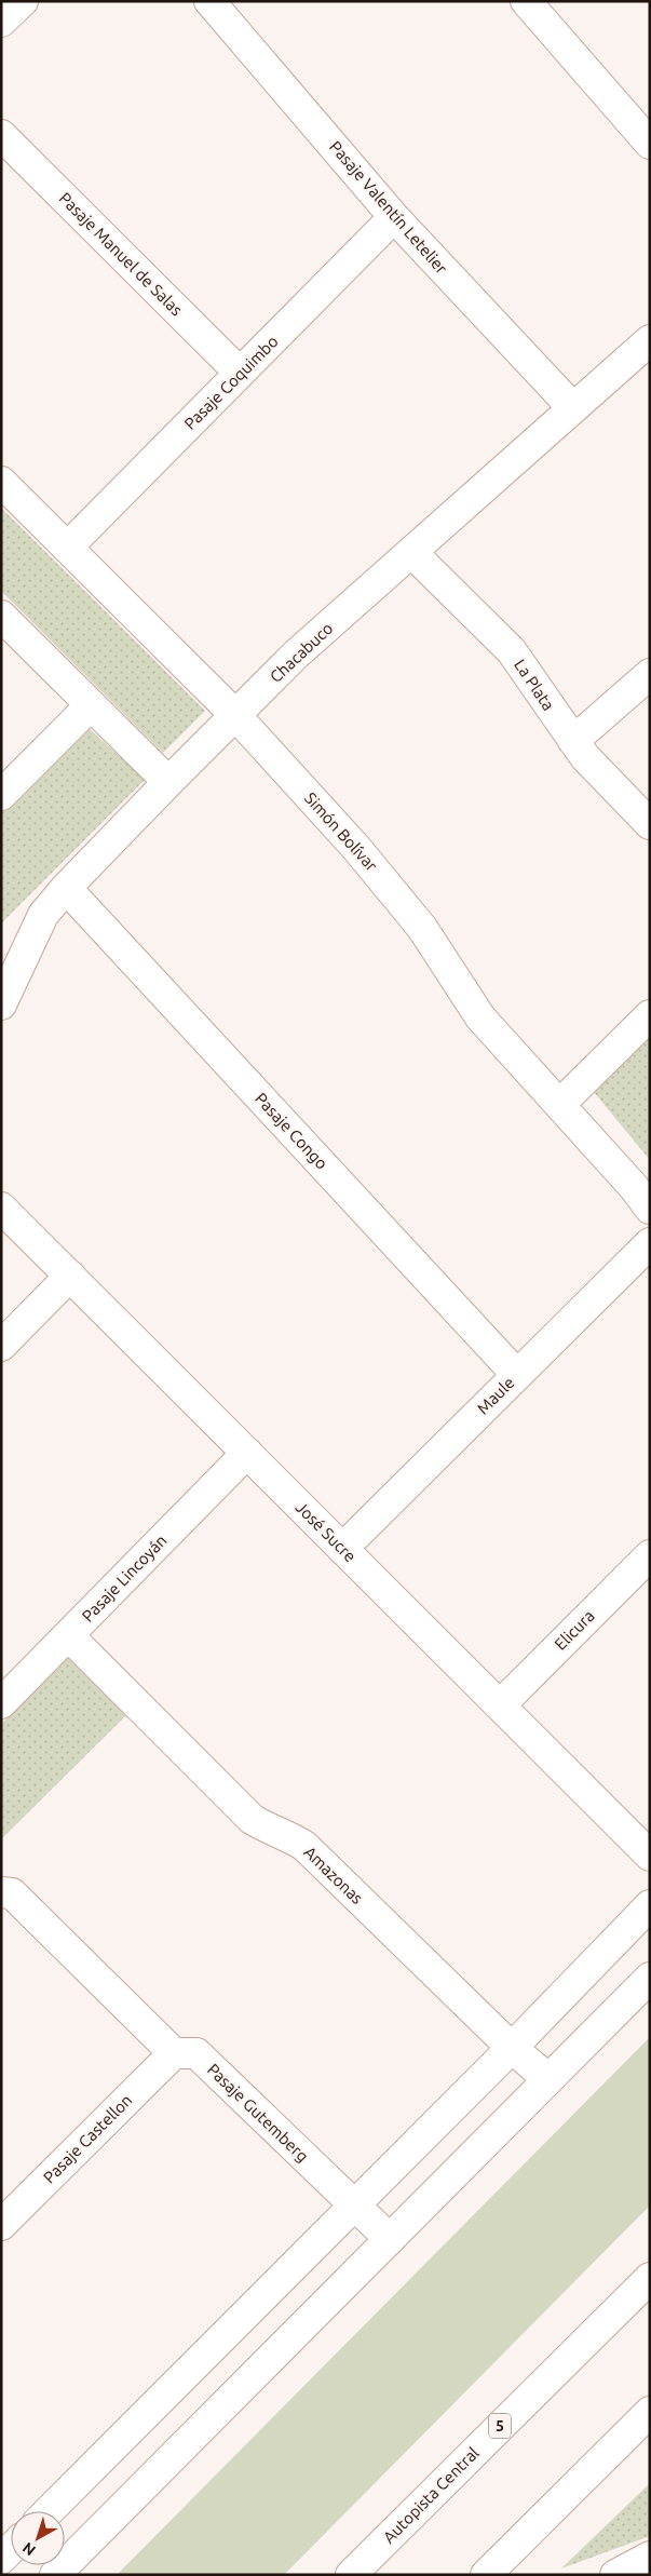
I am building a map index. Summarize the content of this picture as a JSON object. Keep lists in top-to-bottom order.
{
  "streets": {
    "main road": [
      "Pasaje Valentín Letelier",
      "Pasaje Manuel de Salas",
      "Pasaje Coquimbo",
      "Chacabuco",
      "La Plata",
      "Simón Bolívar",
      "Pasaje Congo",
      "Maule",
      "José Sucre",
      "Pasaje Lincoyán",
      "Elicura",
      "Amazonas",
      "Pasaje Gutemberg",
      "Pasaje Castellon",
      "5",
      "Autopista Central"
    ]
  },
  "crossings": [
    ["Pasaje Valentín Letelier", "Pasaje Coquimbo"],
    ["Pasaje Valentín Letelier", "Chacabuco"],
    ["Pasaje Manuel de Salas", "Pasaje Coquimbo"],
    ["Pasaje Coquimbo", "Simón Bolívar"],
    ["Chacabuco", "La Plata"],
    ["Chacabuco", "Simón Bolívar"],
    ["Chacabuco", "Pasaje Congo"],
    ["Pasaje Congo", "Maule"],
    ["Maule", "José Sucre"],
    ["José Sucre", "Pasaje Lincoyán"],
    ["José Sucre", "Elicura"],
    ["Pasaje Lincoyán", "Amazonas"],
    ["Pasaje Gutemberg", "Pasaje Castellon"]
  ],
  "north": "bottom left"
}
